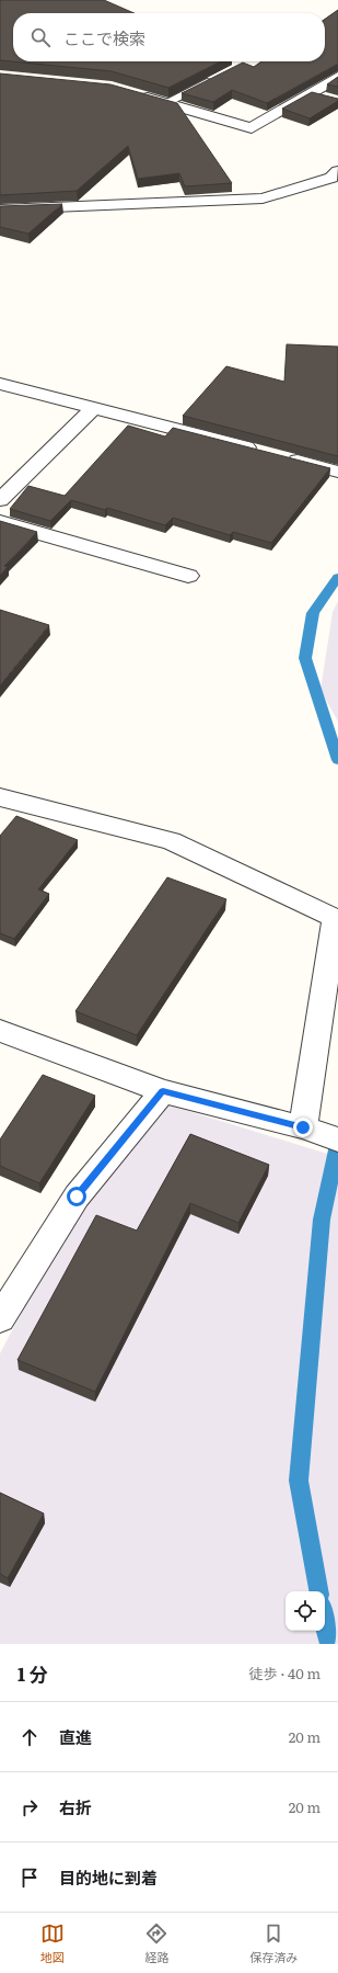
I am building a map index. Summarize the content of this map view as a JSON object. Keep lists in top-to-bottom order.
{
  "page": {
    "search": "ここで検索",
    "heading": ["1 分", "徒歩 · 40 m"],
    "list": [
      ["直進", "20 m"],
      ["右折", "20 m"],
      "目的地に到着"
    ],
    "nav": ["地図", "経路", "保存済み"]
  }
}
